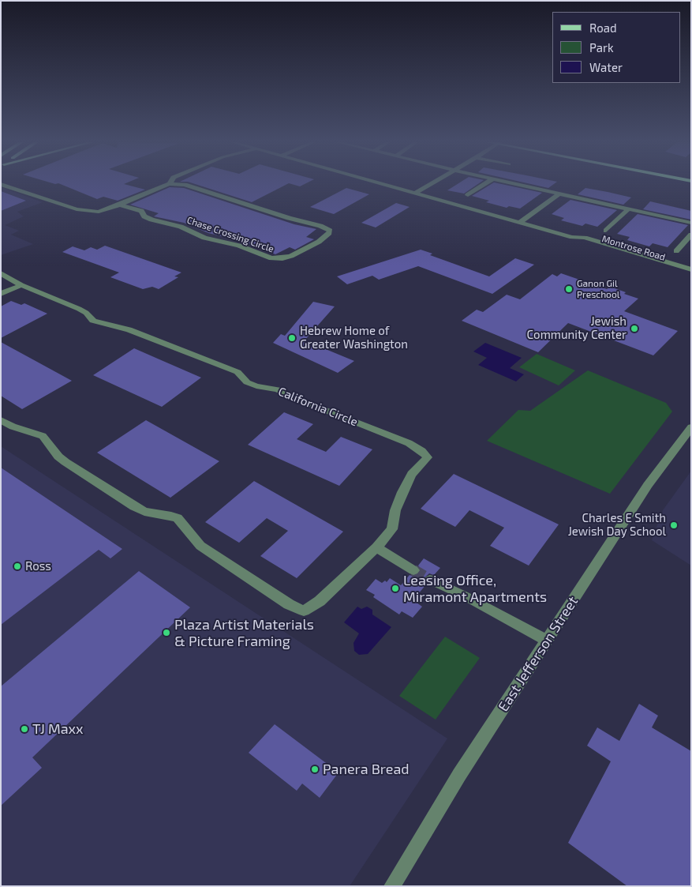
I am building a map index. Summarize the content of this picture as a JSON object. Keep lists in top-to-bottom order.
{
  "streets": {
    "street": [
      "Chase Crossing Circle",
      "Montrose Road",
      "California Circle",
      "East Jefferson Street"
    ]
  },
  "places": [
    "Ganon Gil Preschool",
    "Jewish Community Center",
    "Hebrew Home of Greater Washington",
    "Charles E Smith Jewish Day School",
    "Ross",
    "Leasing Office, Miramont Apartments",
    "Plaza Artist Materials & Picture Framing",
    "TJ Maxx",
    "Panera Bread"
  ],
  "legend": ["Road", "Park", "Water"]
}
